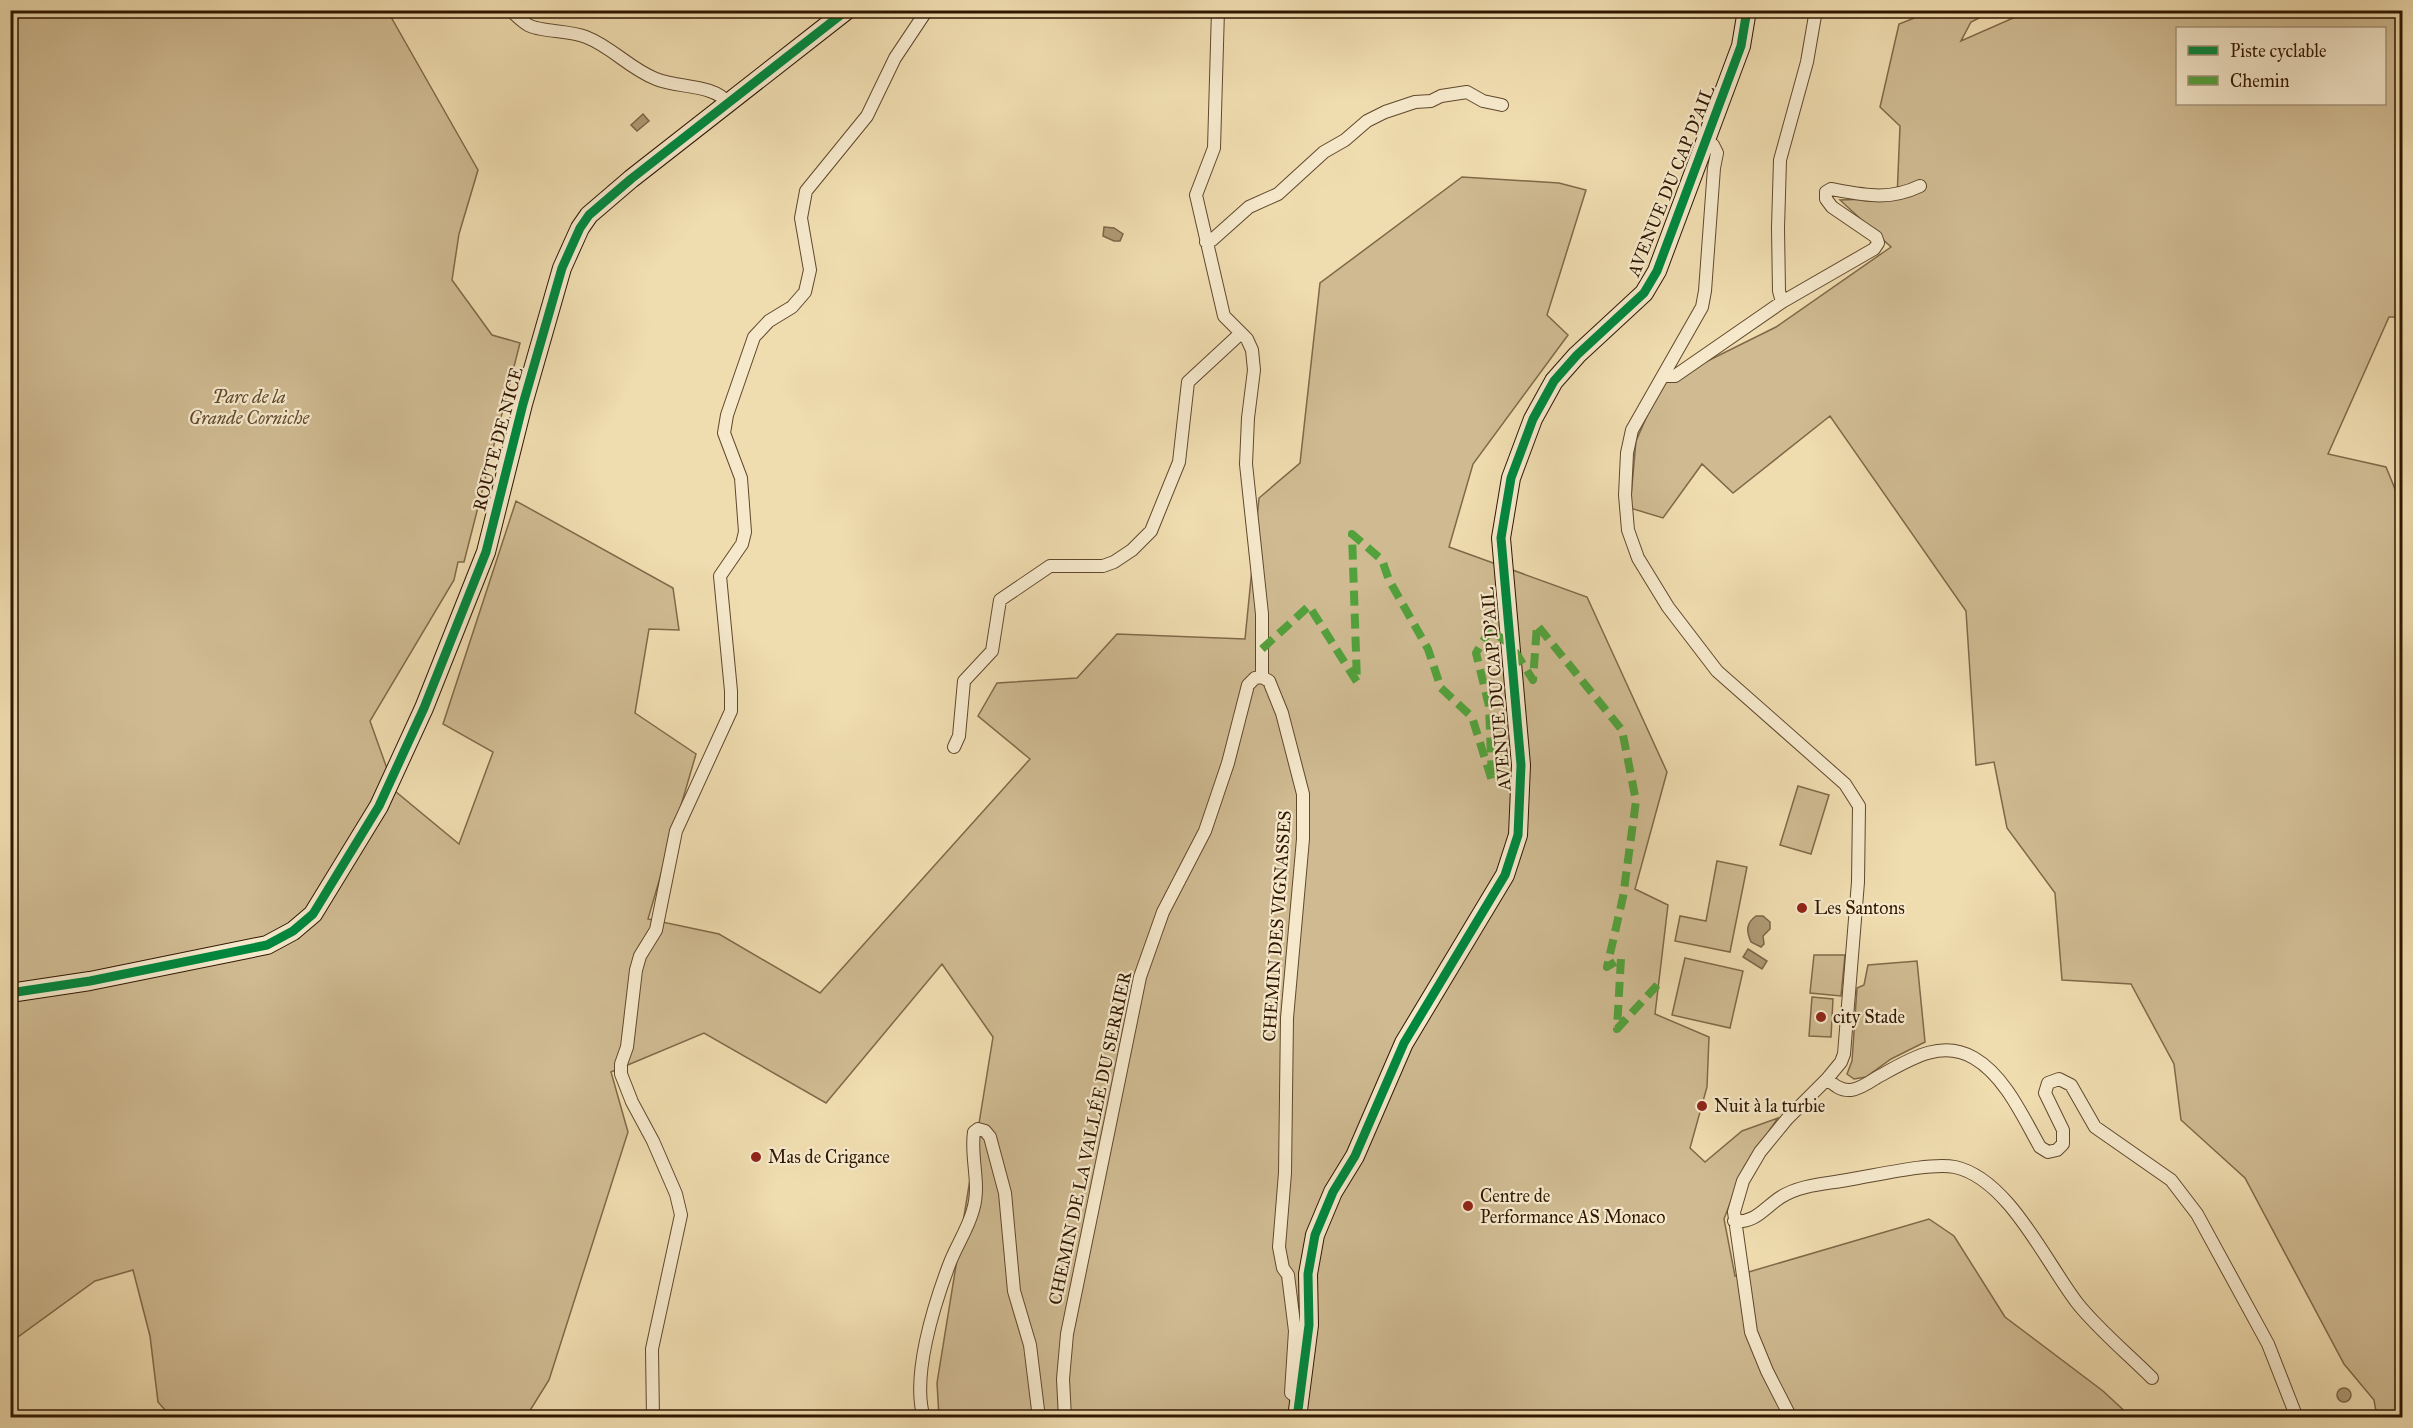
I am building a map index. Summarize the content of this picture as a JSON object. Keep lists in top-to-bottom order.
{
  "streets": {
    "street": [
      "AVENUE DU CAP D'AIL",
      "ROUTE DE NICE",
      "CHEMIN DES VIGNASSES",
      "CHEMIN DE LA VALLÉE DU SERRIER"
    ]
  },
  "crossings": [
    ["AVENUE DU CAP D'AIL", "CHEMIN DES VIGNASSES"],
    ["CHEMIN DES VIGNASSES", "CHEMIN DE LA VALLÉE DU SERRIER"]
  ],
  "parks": ["Parc de la Grande Corniche"],
  "places": [
    "Les Santons",
    "city Stade",
    "Nuit à la turbie",
    "Mas de Crigance",
    "Centre de Performance AS Monaco"
  ],
  "legend": ["Piste cyclable", "Chemin"]
}
